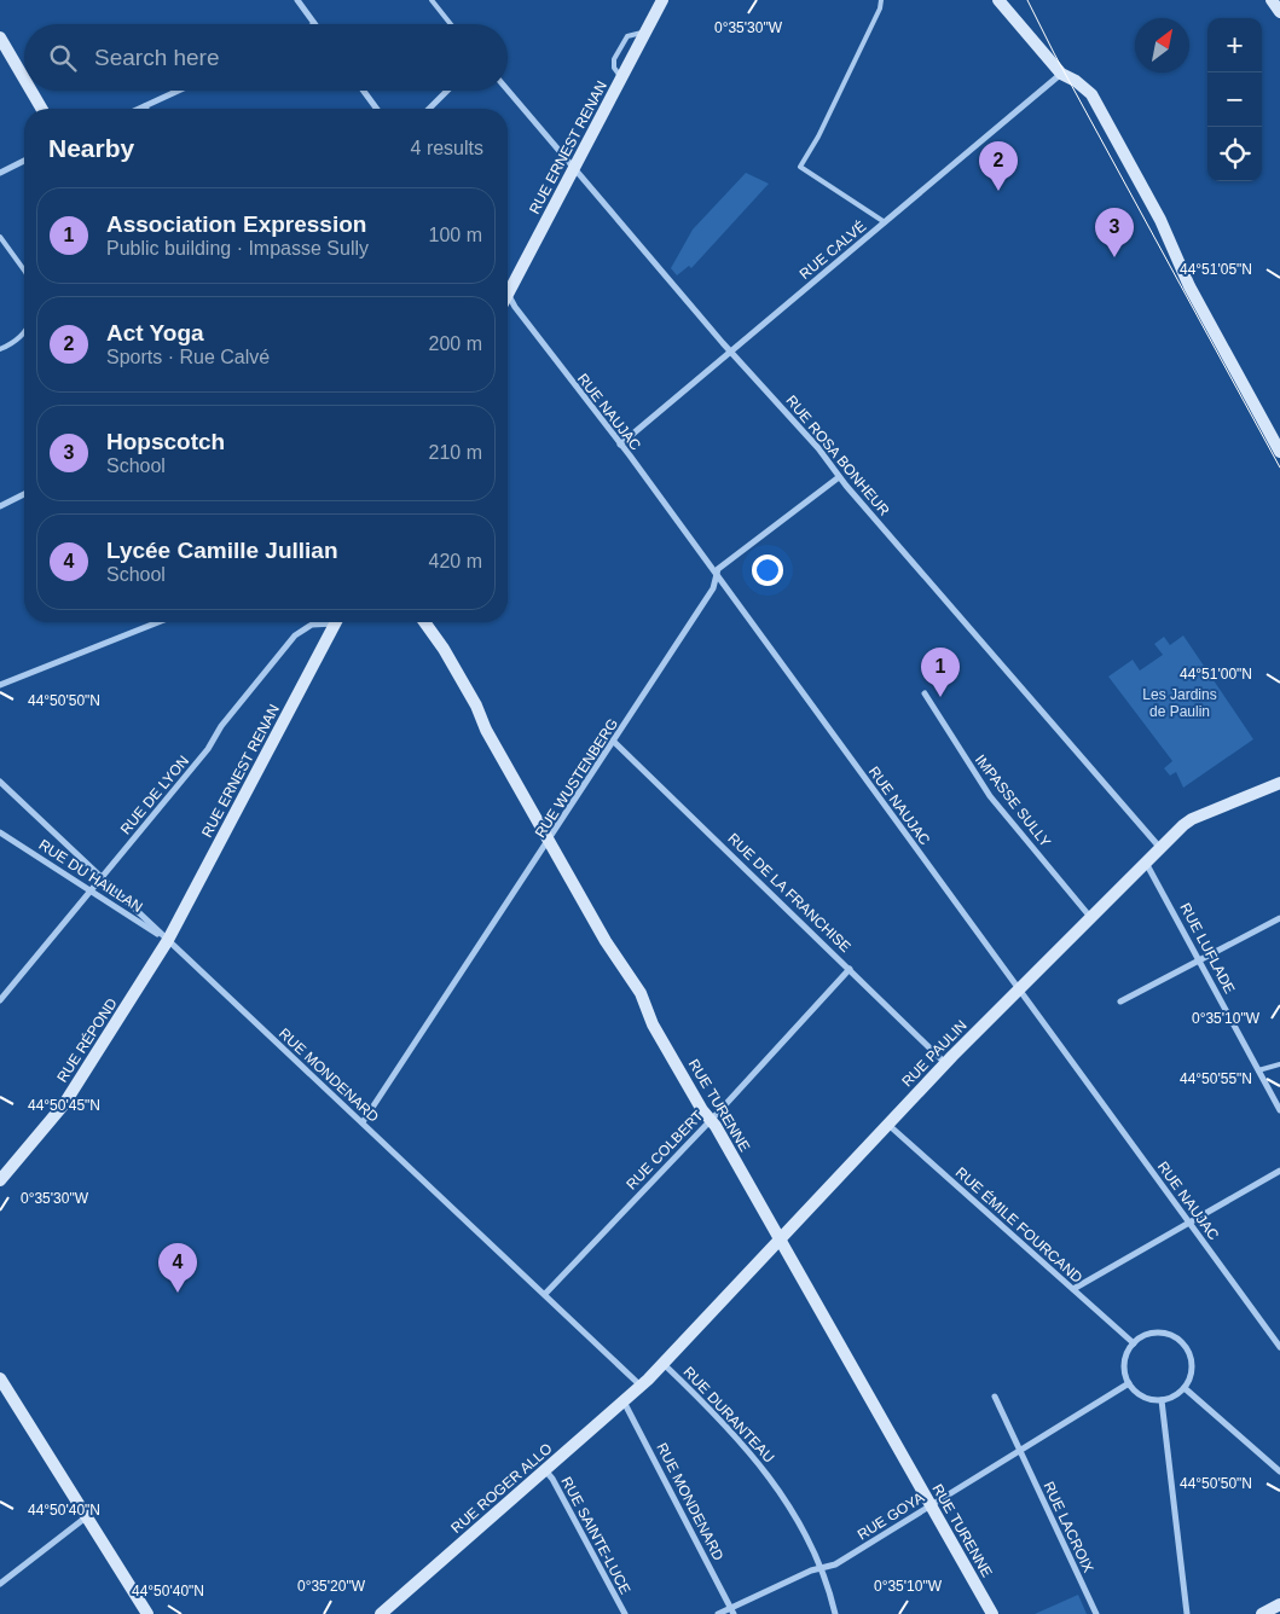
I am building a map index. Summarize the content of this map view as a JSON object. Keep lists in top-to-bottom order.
{
  "streets": {
    "street": [
      "RUE ERNEST RENAN",
      "RUE CALVÉ",
      "RUE NAUJAC",
      "RUE ROSA BONHEUR",
      "RUE WUSTENBERG",
      "RUE DE LYON",
      "IMPASSE SULLY",
      "RUE DU HAILLAN",
      "RUE DE LA FRANCHISE",
      "RUE LUFLADE",
      "RUE RÉPOND",
      "RUE PAULIN",
      "RUE MONDENARD",
      "RUE TURENNE",
      "RUE COLBERT",
      "RUE ÉMILE FOURCAND",
      "RUE DURANTEAU",
      "RUE ROGER ALLO",
      "RUE GOYA",
      "RUE LACROIX",
      "RUE SAINTE-LUCE"
    ]
  },
  "crossings": [
    ["RUE ERNEST RENAN", "RUE NAUJAC"],
    ["RUE ERNEST RENAN", "RUE ROSA BONHEUR"],
    ["RUE ERNEST RENAN", "RUE DU HAILLAN"],
    ["RUE ERNEST RENAN", "RUE RÉPOND"],
    ["RUE ERNEST RENAN", "RUE MONDENARD"],
    ["RUE CALVÉ", "RUE NAUJAC"],
    ["RUE CALVÉ", "RUE ROSA BONHEUR"],
    ["RUE NAUJAC", "RUE WUSTENBERG"],
    ["RUE NAUJAC", "RUE PAULIN"],
    ["RUE ROSA BONHEUR", "RUE WUSTENBERG"],
    ["RUE ROSA BONHEUR", "RUE PAULIN"],
    ["RUE WUSTENBERG", "RUE DE LA FRANCHISE"],
    ["RUE WUSTENBERG", "RUE MONDENARD"],
    ["RUE WUSTENBERG", "RUE TURENNE"],
    ["RUE DE LYON", "RUE DU HAILLAN"],
    ["RUE DE LYON", "RUE MONDENARD"],
    ["IMPASSE SULLY", "RUE PAULIN"],
    ["RUE DU HAILLAN", "RUE RÉPOND"],
    ["RUE DU HAILLAN", "RUE MONDENARD"],
    ["RUE DE LA FRANCHISE", "RUE PAULIN"],
    ["RUE DE LA FRANCHISE", "RUE COLBERT"],
    ["RUE LUFLADE", "RUE PAULIN"],
    ["RUE RÉPOND", "RUE MONDENARD"],
    ["RUE PAULIN", "RUE MONDENARD"],
    ["RUE PAULIN", "RUE TURENNE"],
    ["RUE PAULIN", "RUE ÉMILE FOURCAND"],
    ["RUE PAULIN", "RUE DURANTEAU"],
    ["RUE PAULIN", "RUE ROGER ALLO"],
    ["RUE MONDENARD", "RUE COLBERT"],
    ["RUE MONDENARD", "RUE ROGER ALLO"],
    ["RUE MONDENARD", "RUE GOYA"],
    ["RUE TURENNE", "RUE COLBERT"],
    ["RUE TURENNE", "RUE GOYA"],
    ["RUE ÉMILE FOURCAND", "RUE GOYA"],
    ["RUE DURANTEAU", "RUE GOYA"],
    ["RUE ROGER ALLO", "RUE SAINTE-LUCE"],
    ["RUE GOYA", "RUE LACROIX"]
  ],
  "parks": ["Les Jardins de Paulin"],
  "north": "top right",
  "page": {
    "map_buttons": ["+", "−"],
    "search": "Search here",
    "heading": ["Nearby", "4 results"],
    "pins": [
      "2",
      "3",
      "1",
      "4"
    ],
    "list": [
      {
        "mark": "1",
        "name": "Association Expression",
        "note": "Public building · Impasse Sully",
        "value": "100 m"
      },
      {
        "mark": "2",
        "name": "Act Yoga",
        "note": "Sports · Rue Calvé",
        "value": "200 m"
      },
      {
        "mark": "3",
        "name": "Hopscotch",
        "note": "School",
        "value": "210 m"
      },
      {
        "mark": "4",
        "name": "Lycée Camille Jullian",
        "note": "School",
        "value": "420 m"
      }
    ]
  },
  "coordinates": [
    "0°35'30\"W",
    "44°51'05\"N",
    "44°51'00\"N",
    "44°50'50\"N",
    "0°35'10\"W",
    "44°50'55\"N",
    "44°50'45\"N",
    "44°50'40\"N",
    "0°35'20\"W"
  ]
}
